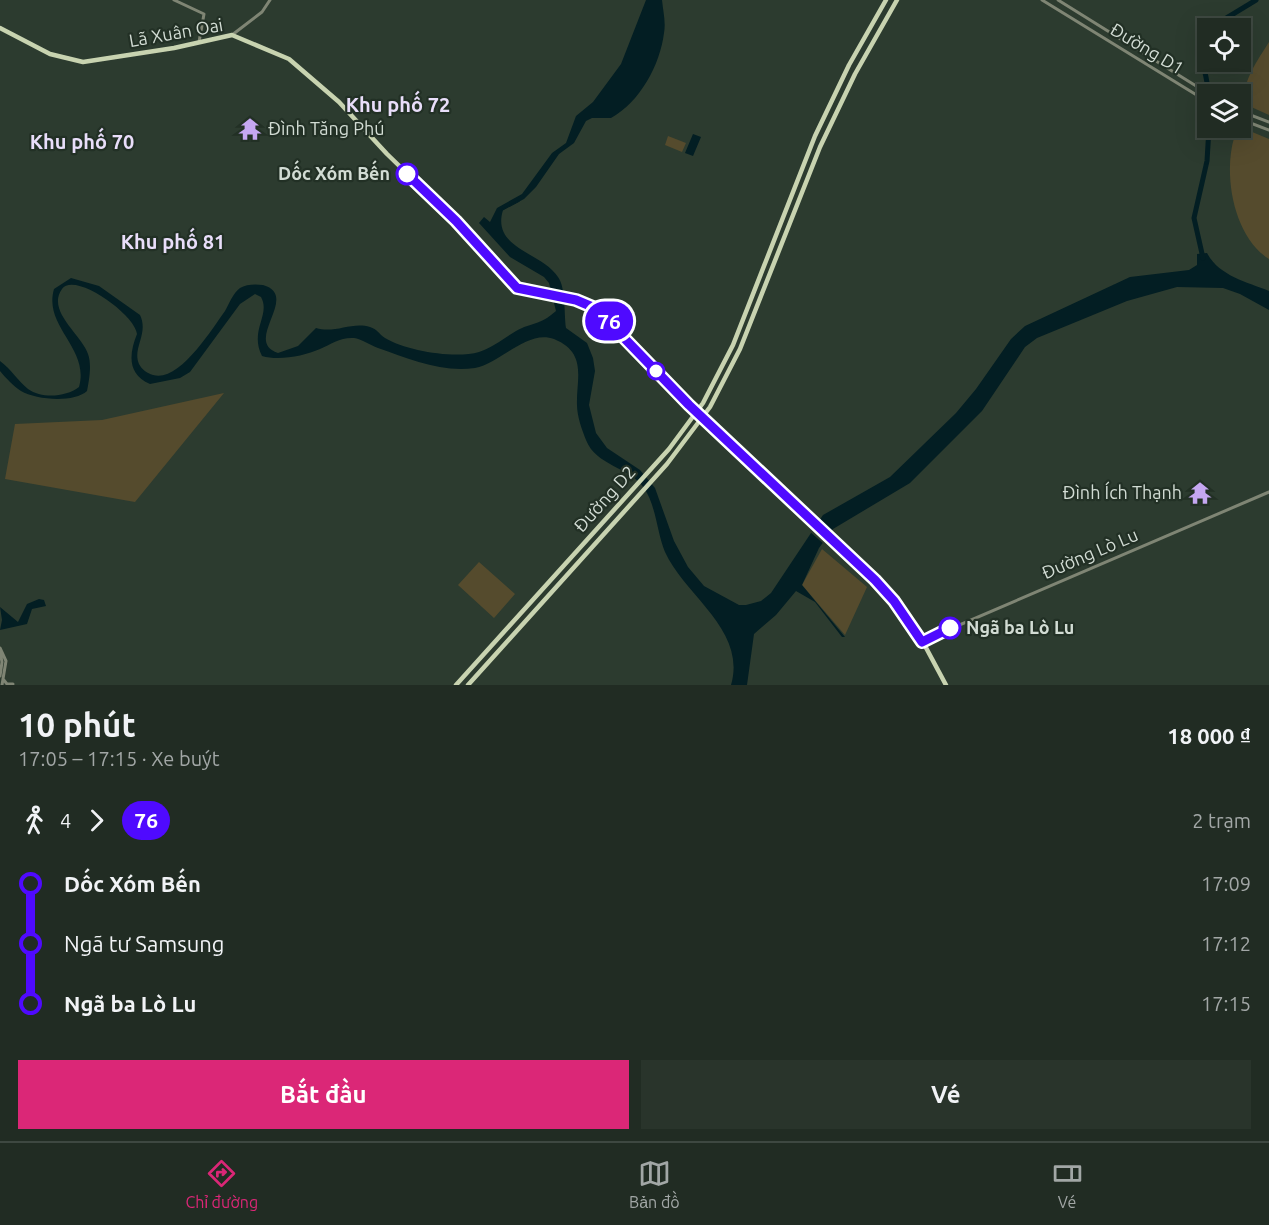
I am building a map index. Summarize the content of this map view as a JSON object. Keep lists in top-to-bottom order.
{
  "streets": {
    "main road": ["Lã Xuân Oai", "Đường D2"],
    "street": ["Đường D1", "Đường Lò Lu"]
  },
  "crossings": [
    ["Lã Xuân Oai", "Đường D2"]
  ],
  "districts": ["Khu phố 72", "Khu phố 70", "Khu phố 81"],
  "places": {
    "temple": ["Đình Tăng Phú", "Đình Ích Thạnh"],
    "other": ["Dốc Xóm Bến", "Ngã ba Lò Lu"]
  },
  "lines": ["bus line 76"],
  "page": {
    "on_map": "76",
    "heading": ["10 phút", "17:05 – 17:15 · Xe buýt", "18 000 ₫"],
    "legs": ["4", "76", "2 trạm"],
    "list": [
      {
        "name": "Dốc Xóm Bến",
        "value": "17:09"
      },
      {
        "name": "Ngã tư Samsung",
        "value": "17:12"
      },
      {
        "name": "Ngã ba Lò Lu",
        "value": "17:15"
      }
    ],
    "buttons": ["Bắt đầu", "Vé"],
    "tabs": ["Chỉ đường", "Bản đồ", "Vé"]
  }
}
